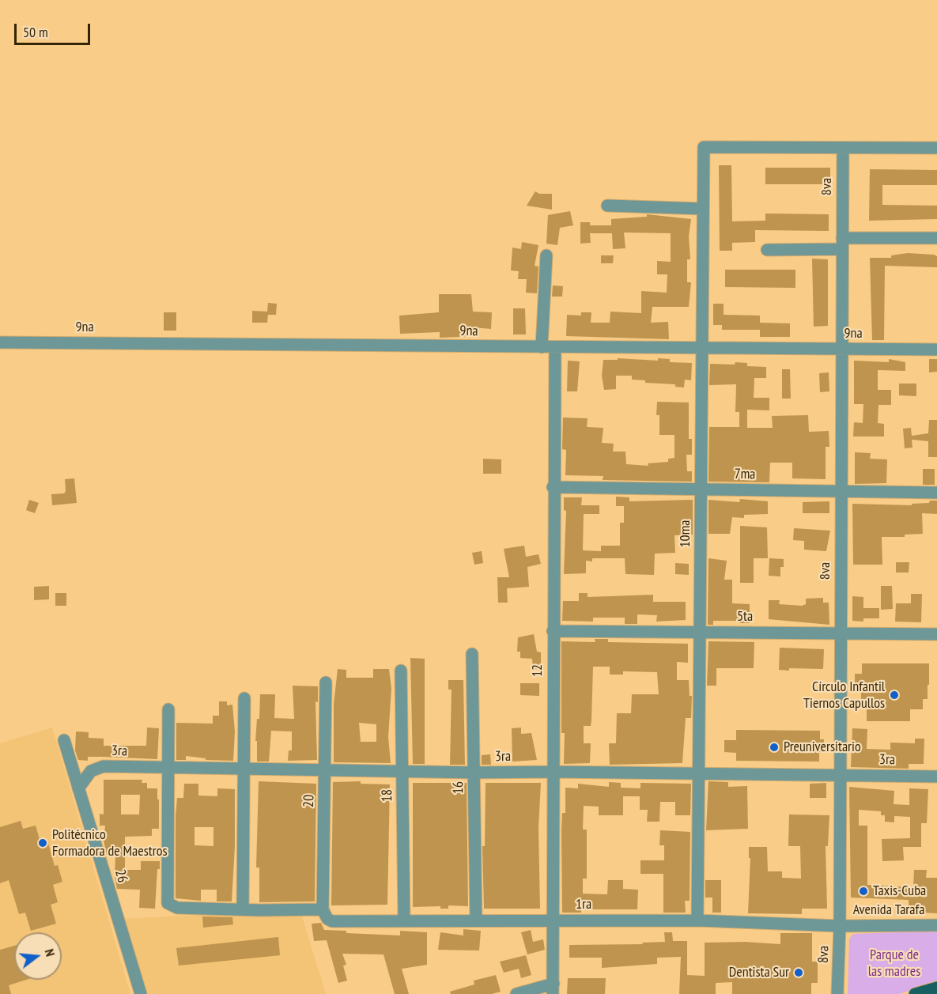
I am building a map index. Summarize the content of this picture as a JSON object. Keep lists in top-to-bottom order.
{
  "streets": {
    "street": [
      "8va",
      "9na",
      "7ma",
      "10ma",
      "5ta",
      "12",
      "3ra",
      "16",
      "18",
      "20",
      "26",
      "1ra",
      "Avenida Tarafa"
    ]
  },
  "crossings": [
    ["8va", "9na"],
    ["8va", "7ma"],
    ["8va", "10ma"],
    ["8va", "5ta"],
    ["8va", "3ra"],
    ["8va", "1ra"],
    ["8va", "Avenida Tarafa"],
    ["9na", "10ma"],
    ["9na", "12"],
    ["7ma", "10ma"],
    ["7ma", "12"],
    ["10ma", "5ta"],
    ["10ma", "3ra"],
    ["10ma", "1ra"],
    ["5ta", "12"],
    ["12", "3ra"],
    ["12", "1ra"],
    ["3ra", "16"],
    ["3ra", "18"],
    ["3ra", "20"],
    ["3ra", "26"],
    ["3ra", "1ra"],
    ["16", "1ra"],
    ["18", "1ra"],
    ["20", "1ra"],
    ["1ra", "Avenida Tarafa"]
  ],
  "parks": ["Parque de las madres"],
  "places": [
    "Círculo Infantil Tiernos Capullos",
    "Preuniversitario",
    "Politécnico Formadora de Maestros",
    "Taxis-Cuba",
    "Dentista Sur"
  ],
  "scale_bar": "50 m",
  "north": "right"
}
